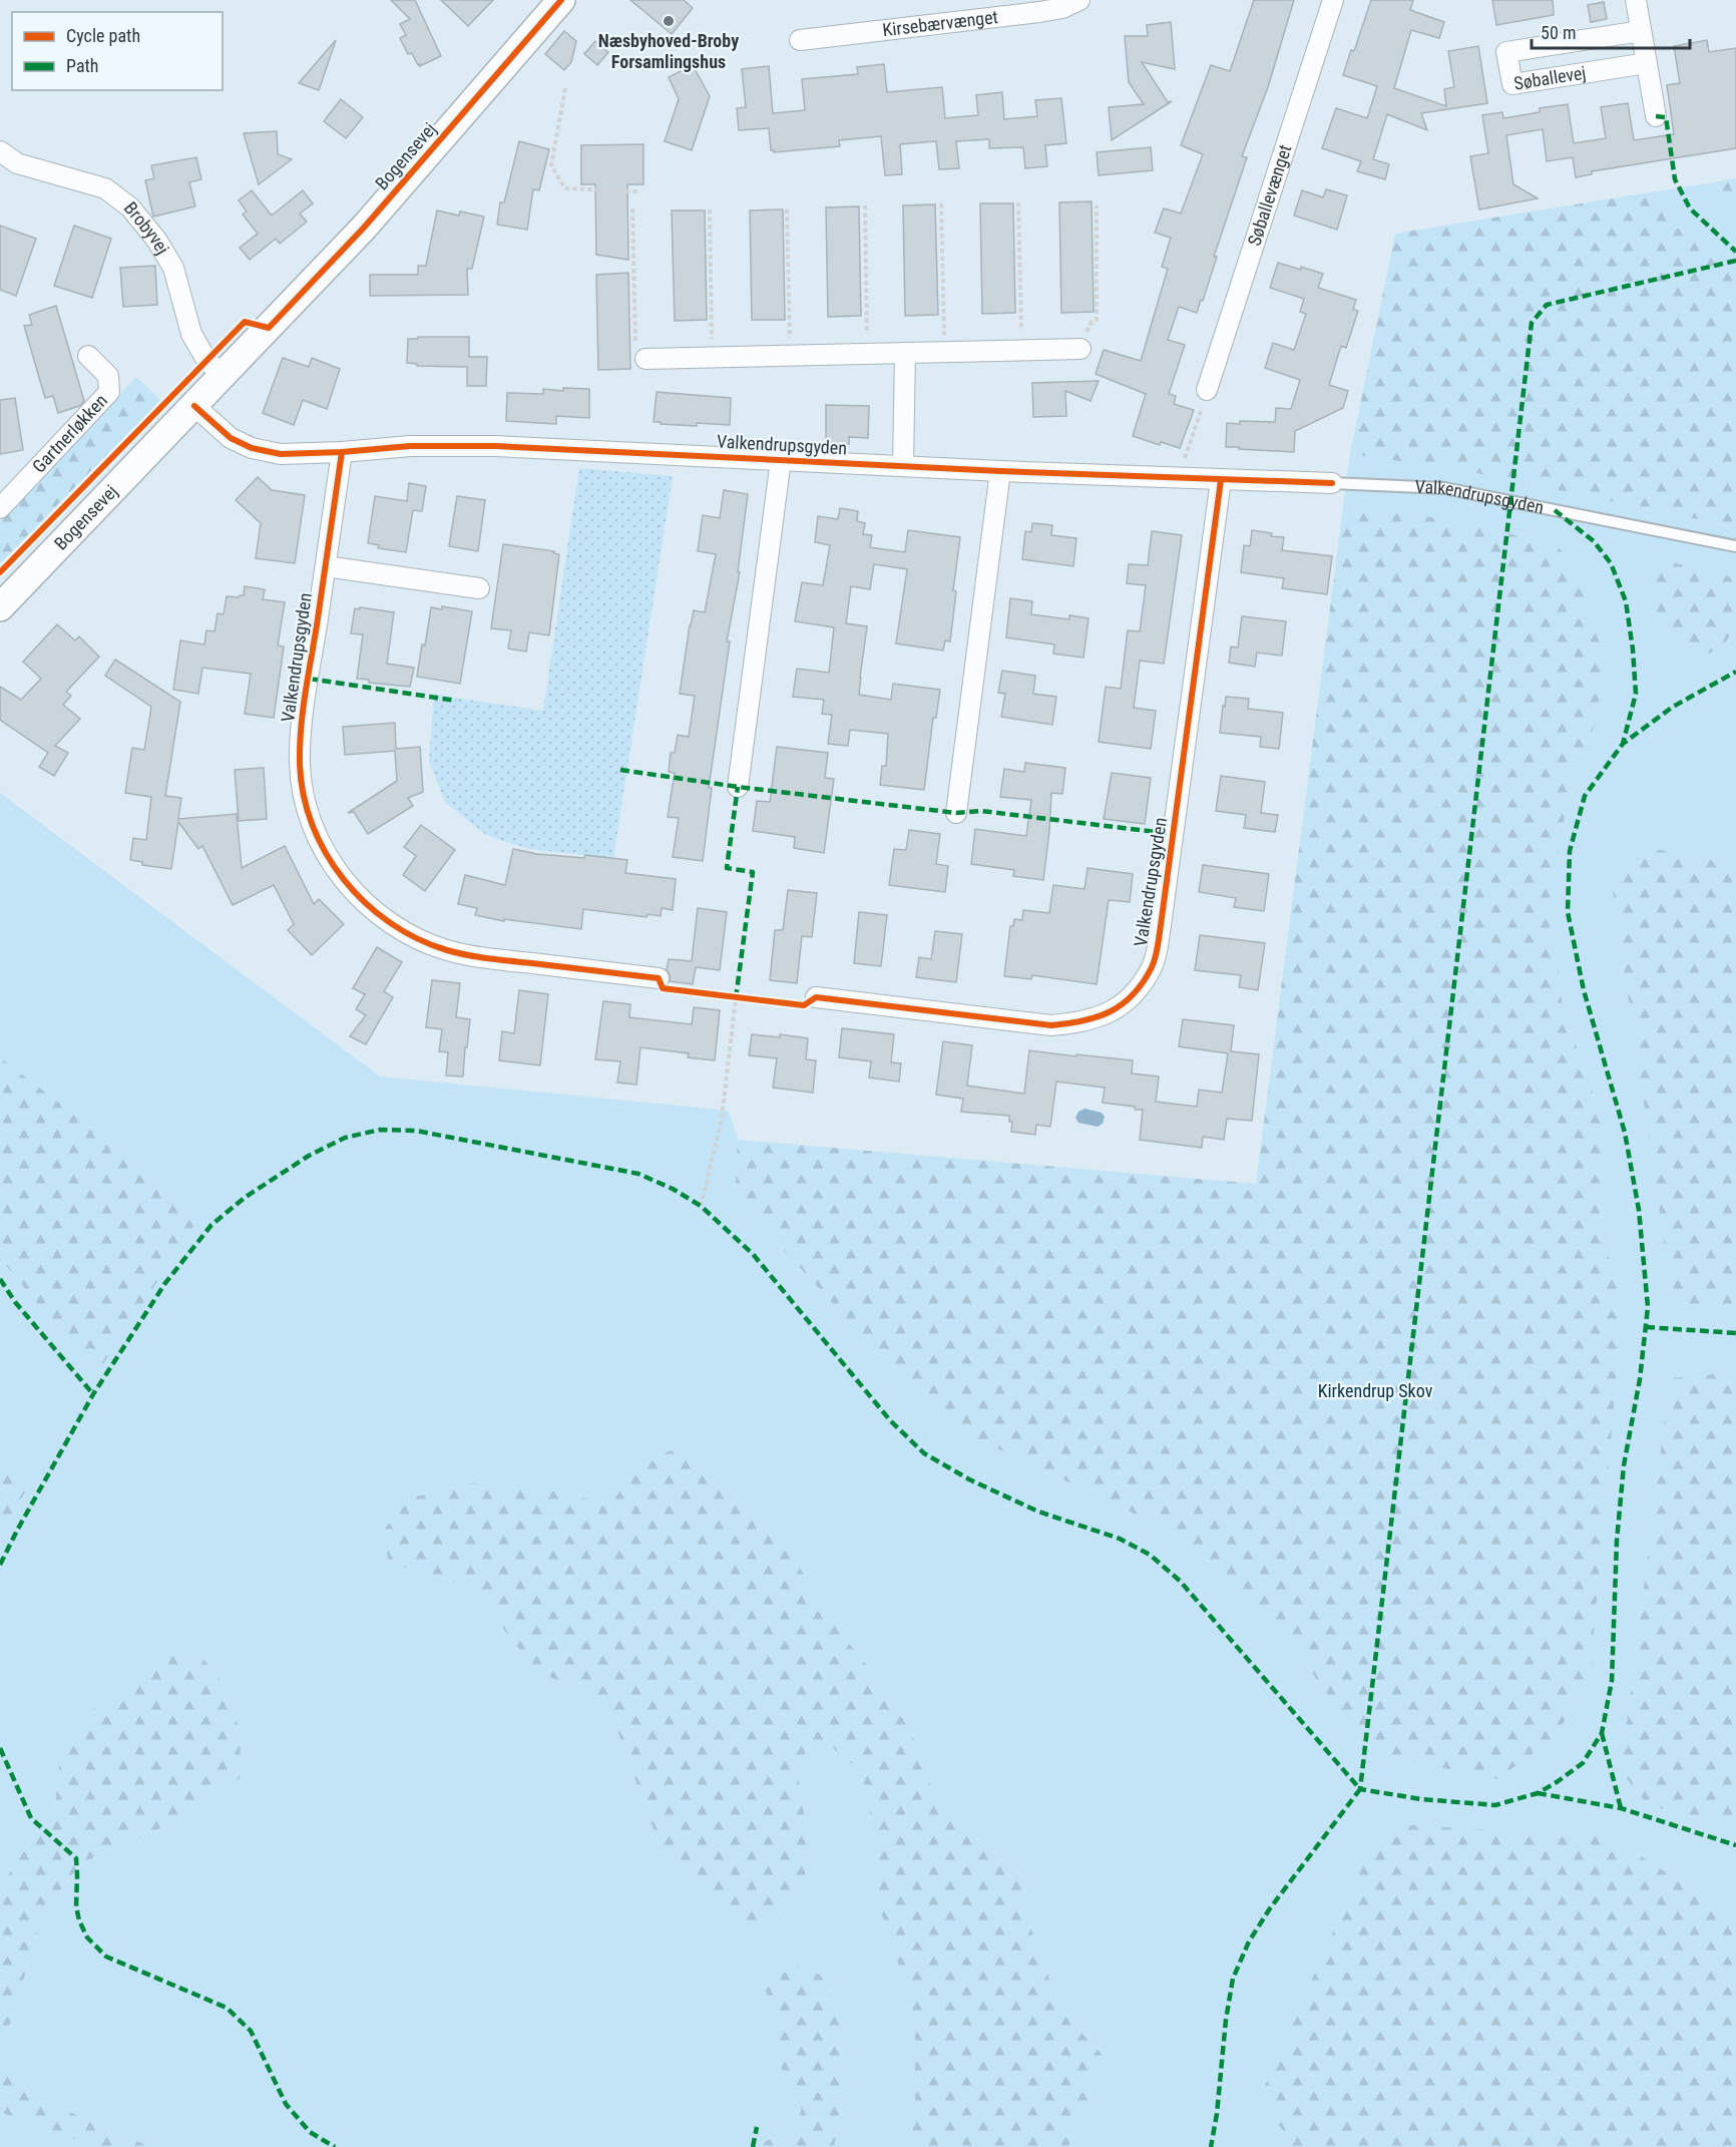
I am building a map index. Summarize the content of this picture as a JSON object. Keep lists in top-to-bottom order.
{
  "streets": {
    "main road": ["Bogensevej"],
    "street": [
      "Kirsebærvænget",
      "Søballevej",
      "Søballevænget",
      "Brobyvej",
      "Gartnerløkken",
      "Valkendrupsgyden"
    ]
  },
  "crossings": [
    ["Bogensevej", "Brobyvej"],
    ["Bogensevej", "Valkendrupsgyden"]
  ],
  "parks": ["Kirkendrup Skov"],
  "places": ["Næsbyhoved-Broby Forsamlingshus"],
  "legend": ["Cycle path", "Path"],
  "scale_bar": "50 m"
}
